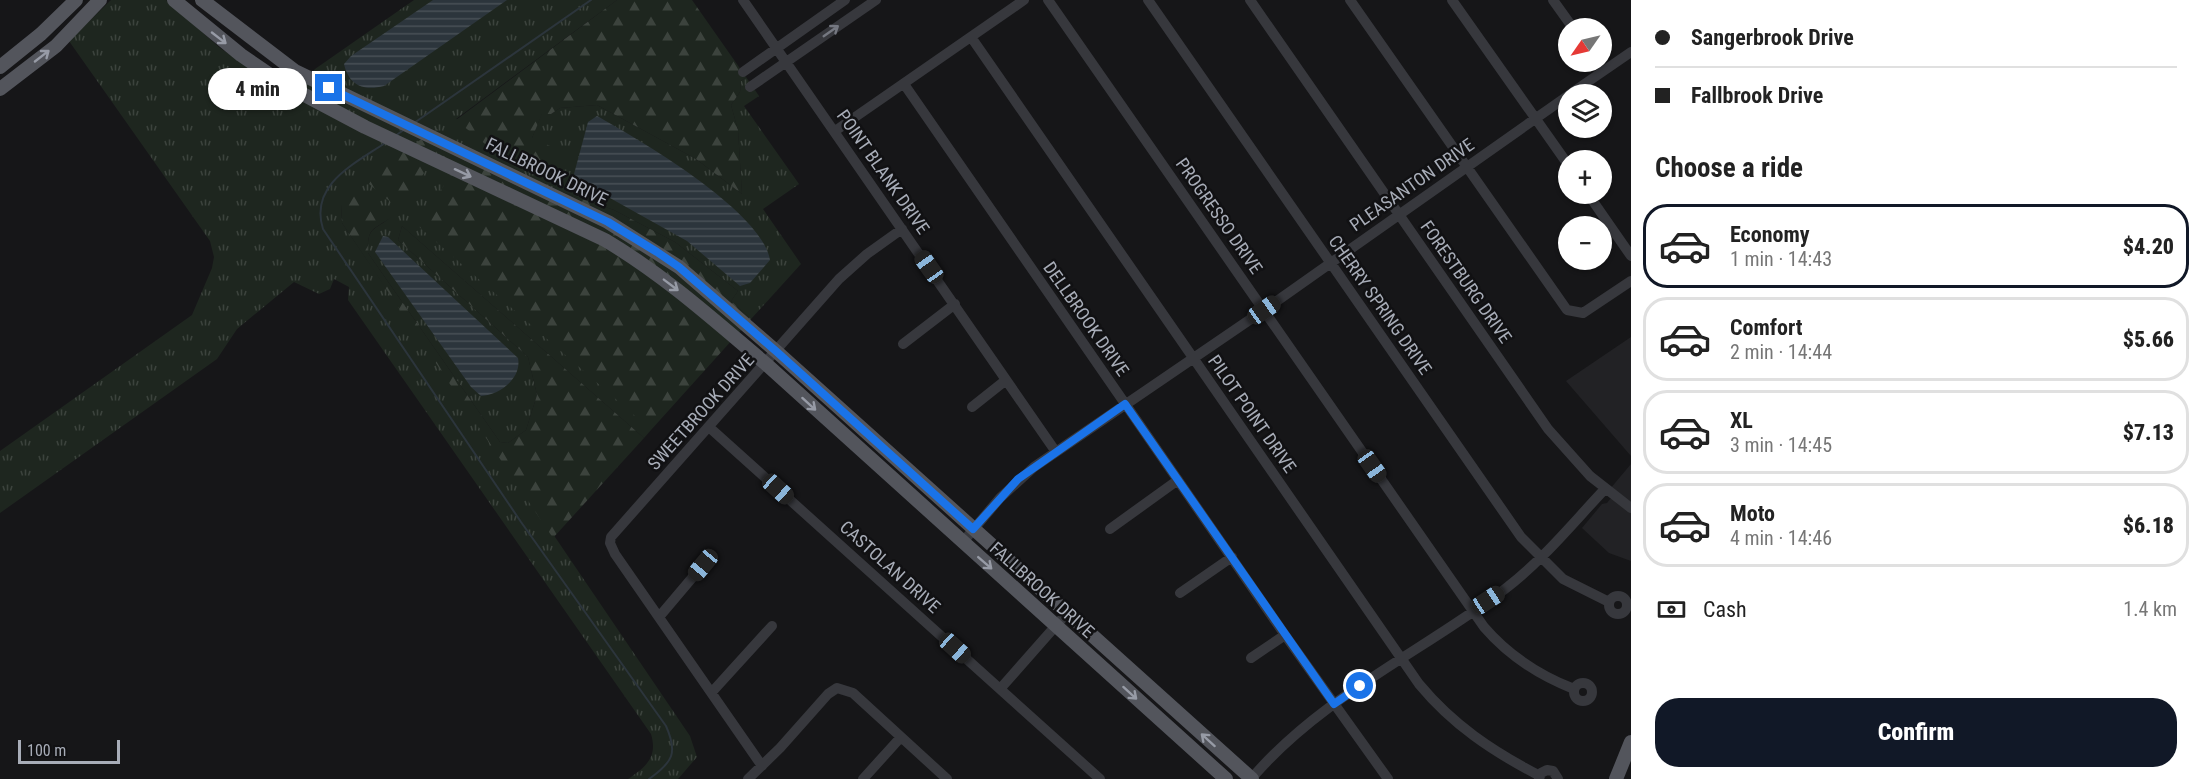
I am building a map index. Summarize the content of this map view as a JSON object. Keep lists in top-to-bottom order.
{
  "streets": {
    "main road": ["FALLBROOK DRIVE"],
    "street": [
      "POINT BLANK DRIVE",
      "PLEASANTON DRIVE",
      "PROGRESSO DRIVE",
      "FORESTBURG DRIVE",
      "CHERRY SPRING DRIVE",
      "DELLBROOK DRIVE",
      "SWEETBROOK DRIVE",
      "PILOT POINT DRIVE",
      "CASTOLAN DRIVE"
    ]
  },
  "crossings": [
    ["FALLBROOK DRIVE", "PLEASANTON DRIVE"],
    ["FALLBROOK DRIVE", "SWEETBROOK DRIVE"],
    ["POINT BLANK DRIVE", "PLEASANTON DRIVE"],
    ["POINT BLANK DRIVE", "SWEETBROOK DRIVE"],
    ["PLEASANTON DRIVE", "PROGRESSO DRIVE"],
    ["PLEASANTON DRIVE", "FORESTBURG DRIVE"],
    ["PLEASANTON DRIVE", "CHERRY SPRING DRIVE"],
    ["PLEASANTON DRIVE", "DELLBROOK DRIVE"],
    ["PLEASANTON DRIVE", "PILOT POINT DRIVE"],
    ["SWEETBROOK DRIVE", "CASTOLAN DRIVE"]
  ],
  "scale_bar": "100 m",
  "north": "bottom left",
  "page": {
    "banner": ["Sangerbrook Drive", "Fallbrook Drive"],
    "map_buttons": ["+", "−"],
    "bubble": "4 min",
    "heading": "Choose a ride",
    "list": [
      {
        "name": "Economy",
        "note": "1 min · 14:43",
        "value": "$4.20"
      },
      {
        "name": "Comfort",
        "note": "2 min · 14:44",
        "value": "$5.66"
      },
      {
        "name": "XL",
        "note": "3 min · 14:45",
        "value": "$7.13"
      },
      {
        "name": "Moto",
        "note": "4 min · 14:46",
        "value": "$6.18"
      }
    ],
    "pay": ["Cash", "1.4 km"],
    "buttons": "Confirm",
    "scale": "100 m"
  }
}
